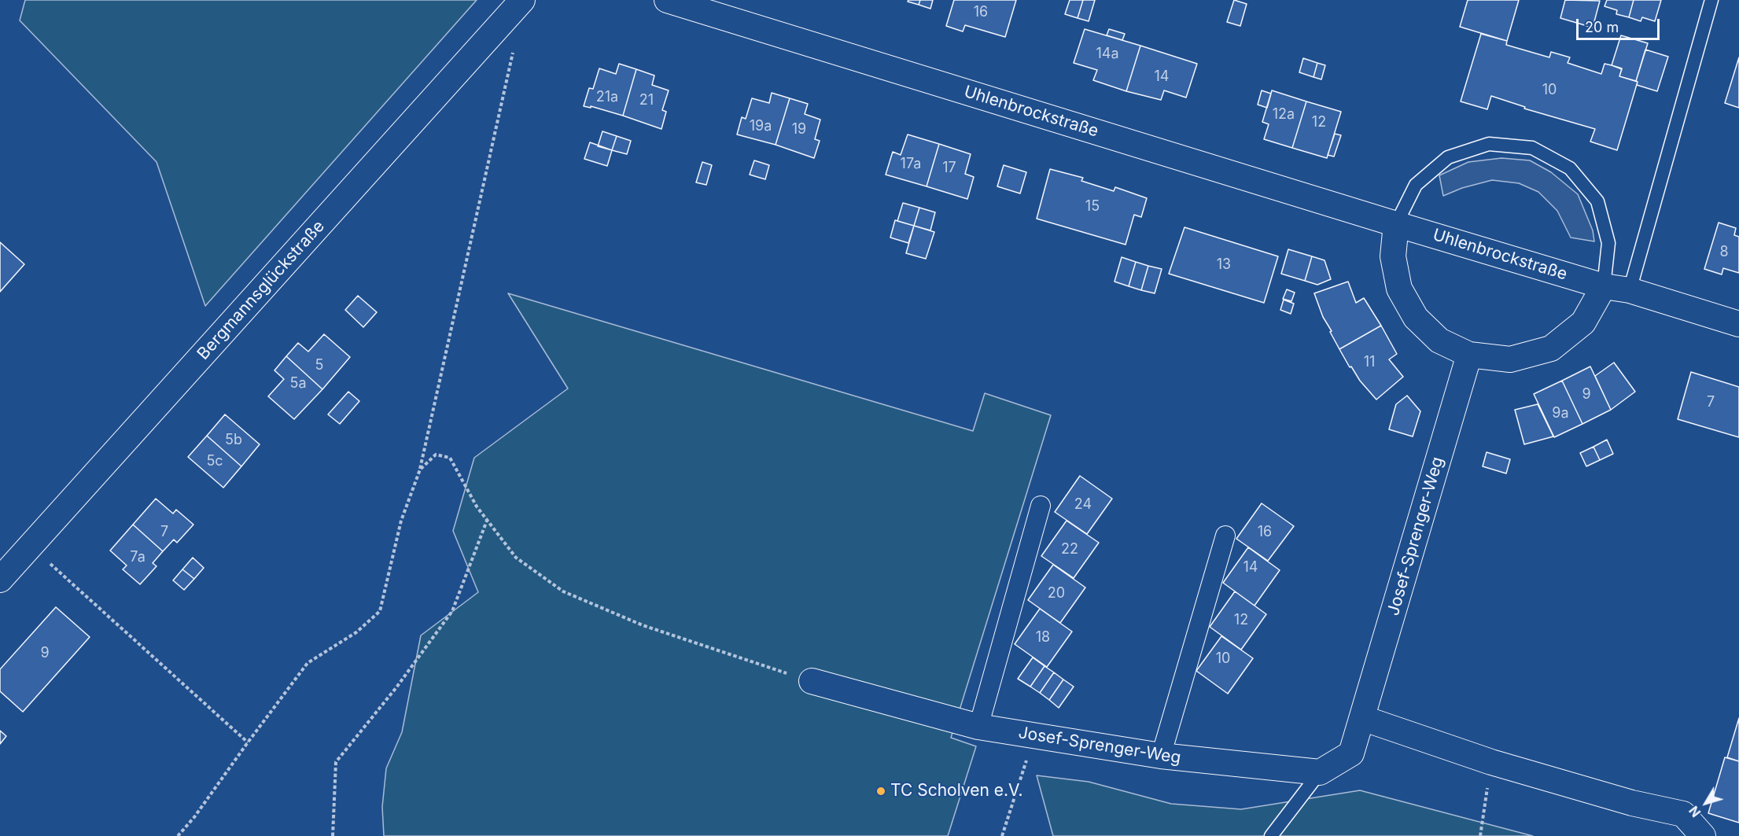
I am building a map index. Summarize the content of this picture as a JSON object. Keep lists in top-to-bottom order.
{
  "streets": {
    "street": ["Uhlenbrockstraße", "Bergmannsglückstraße", "Josef-Sprenger-Weg"]
  },
  "places": ["TC Scholven e.V."],
  "house_numbers": [
    "16",
    "14a",
    "14",
    "10",
    "21a",
    "21",
    "12a",
    "12",
    "19a",
    "19",
    "17a",
    "17",
    "15",
    "8",
    "13",
    "11",
    "5",
    "5a",
    "9",
    "7",
    "9a",
    "5b",
    "5c",
    "24",
    "7",
    "16",
    "22",
    "7a",
    "14",
    "20",
    "12",
    "18",
    "9",
    "10"
  ],
  "scale_bar": "20 m",
  "north": "bottom left"
}
